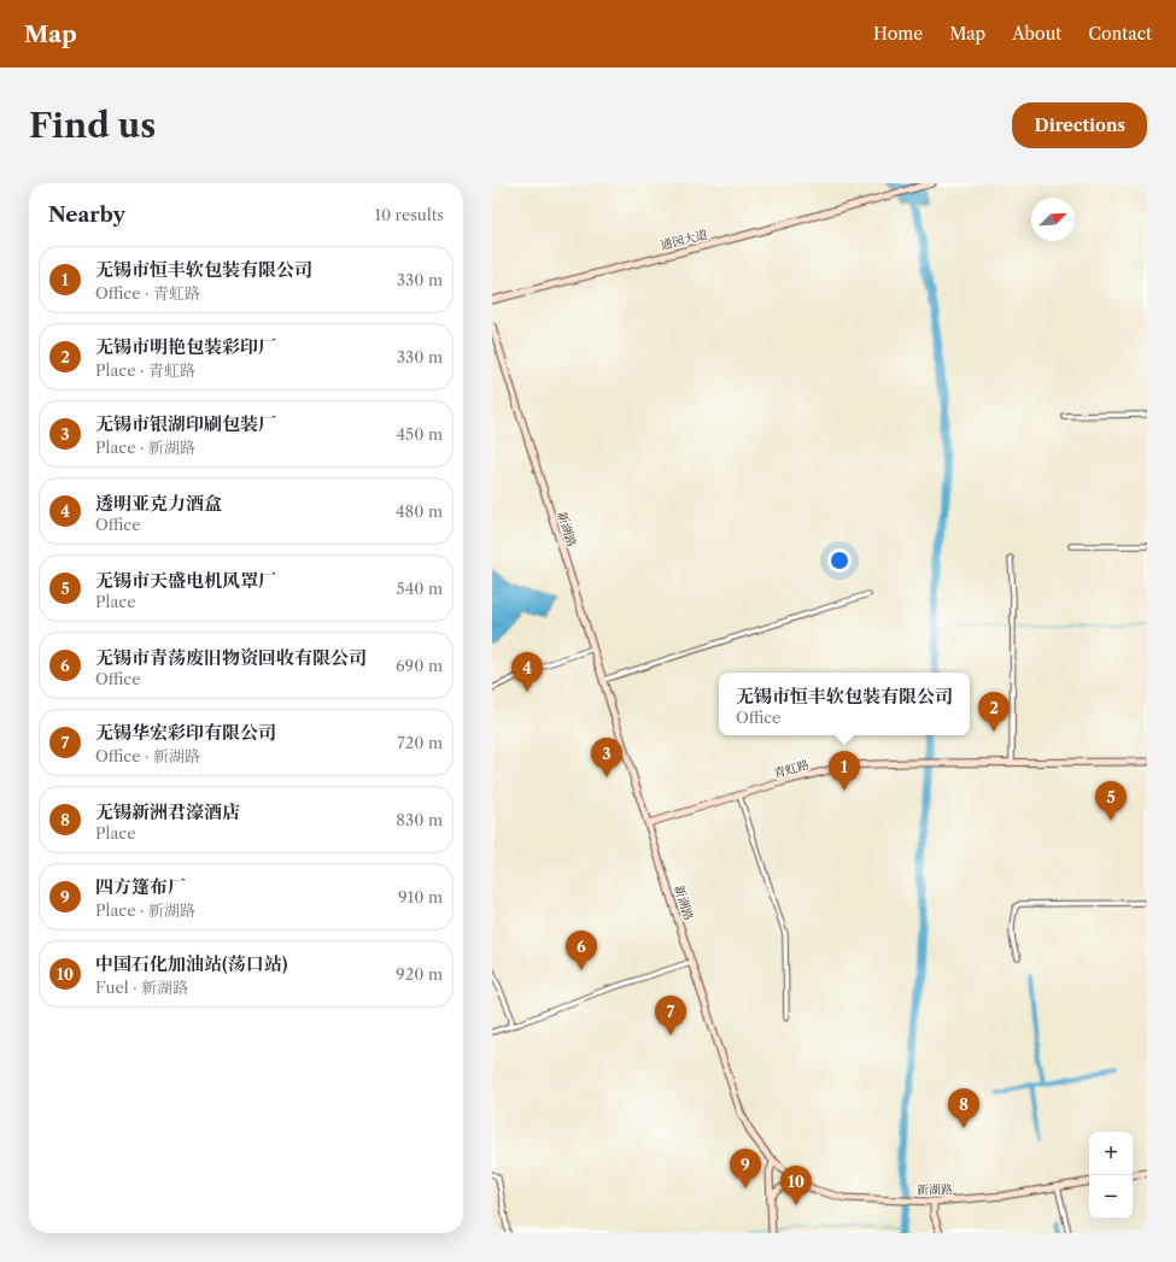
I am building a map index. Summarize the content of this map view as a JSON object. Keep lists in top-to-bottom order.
{
  "streets": {
    "main road": ["通园大道", "新湖路", "青虹路"]
  },
  "crossings": [
    ["新湖路", "青虹路"]
  ],
  "north": "top right",
  "page": {
    "header": "Map",
    "nav": [
      "Home",
      "Map",
      "About",
      "Contact"
    ],
    "buttons": "Directions",
    "title": "Find us",
    "heading": ["Nearby", "10 results"],
    "list": [
      {
        "mark": "1",
        "name": "无锡市恒丰软包装有限公司",
        "note": "Office · 青虹路",
        "value": "330 m"
      },
      {
        "mark": "2",
        "name": "无锡市明艳包装彩印厂",
        "note": "Place · 青虹路",
        "value": "330 m"
      },
      {
        "mark": "3",
        "name": "无锡市银湖印刷包装厂",
        "note": "Place · 新湖路",
        "value": "450 m"
      },
      {
        "mark": "4",
        "name": "透明亚克力酒盒",
        "note": "Office",
        "value": "480 m"
      },
      {
        "mark": "5",
        "name": "无锡市天盛电机风罩厂",
        "note": "Place",
        "value": "540 m"
      },
      {
        "mark": "6",
        "name": "无锡市青荡废旧物资回收有限公司",
        "note": "Office",
        "value": "690 m"
      },
      {
        "mark": "7",
        "name": "无锡华宏彩印有限公司",
        "note": "Office · 新湖路",
        "value": "720 m"
      },
      {
        "mark": "8",
        "name": "无锡新洲君濠酒店",
        "note": "Place",
        "value": "830 m"
      },
      {
        "mark": "9",
        "name": "四方篷布厂",
        "note": "Place · 新湖路",
        "value": "910 m"
      },
      {
        "mark": "10",
        "name": "中国石化加油站(荡口站)",
        "note": "Fuel · 新湖路",
        "value": "920 m"
      }
    ],
    "pins": [
      "4",
      "2",
      "3",
      "1",
      "5",
      "6",
      "7",
      "8",
      "9",
      "10"
    ],
    "popup": ["无锡市恒丰软包装有限公司", "Office"],
    "map_buttons": ["+", "−"]
  }
}
